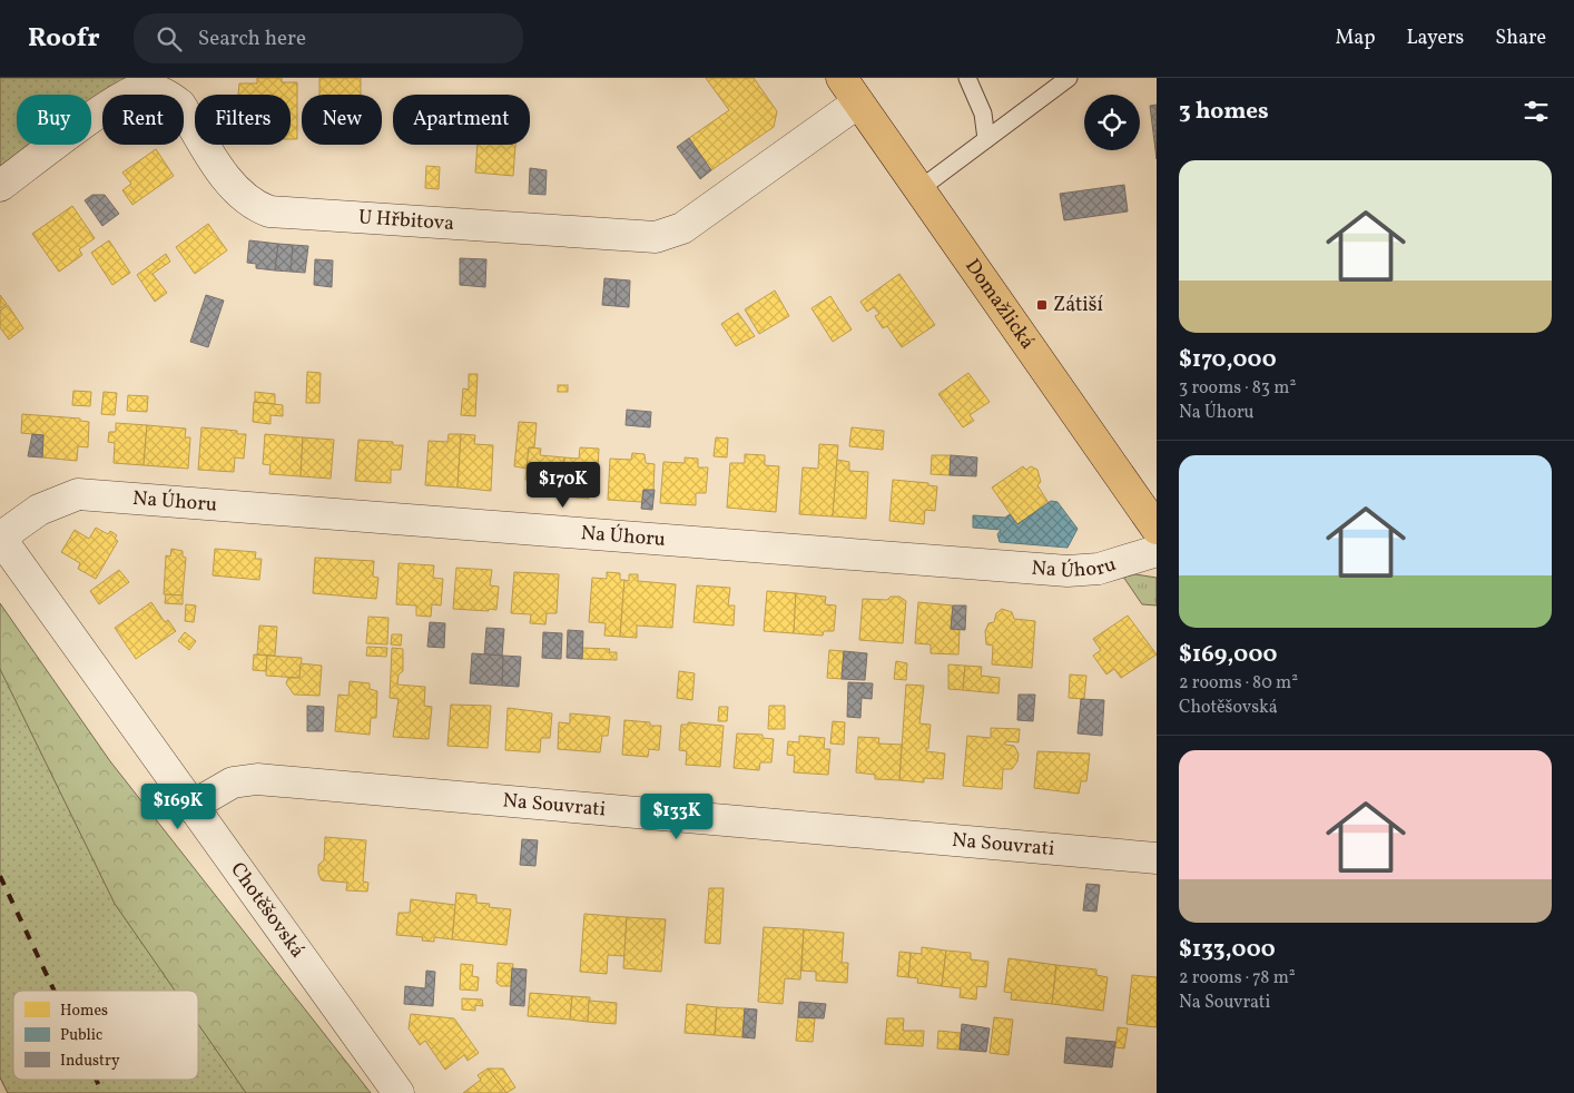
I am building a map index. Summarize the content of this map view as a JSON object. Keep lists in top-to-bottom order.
{
  "streets": {
    "main road": ["Domažlická"],
    "street": [
      "U Hřbitova",
      "Na Úhoru",
      "Na Souvrati",
      "Chotěšovská"
    ]
  },
  "crossings": [
    ["U Hřbitova", "Domažlická"],
    ["Na Úhoru", "Chotěšovská"],
    ["Na Souvrati", "Chotěšovská"]
  ],
  "places": {
    "transit": ["Zátiší"]
  },
  "legend": ["Homes", "Public", "Industry"],
  "page": {
    "header": "Roofr",
    "search": "Search here",
    "nav": ["Map", "Layers", "Share"],
    "heading": "3 homes",
    "chip": [
      "Buy",
      "Rent",
      "Filters",
      "New",
      "Apartment"
    ],
    "list": [
      {
        "name": "$170,000",
        "note": "3 rooms · 83 m² · Na Úhoru"
      },
      {
        "name": "$169,000",
        "note": "2 rooms · 80 m² · Chotěšovská"
      },
      {
        "name": "$133,000",
        "note": "2 rooms · 78 m² · Na Souvrati"
      }
    ],
    "price": ["$170K", "$169K", "$133K"]
  }
}
